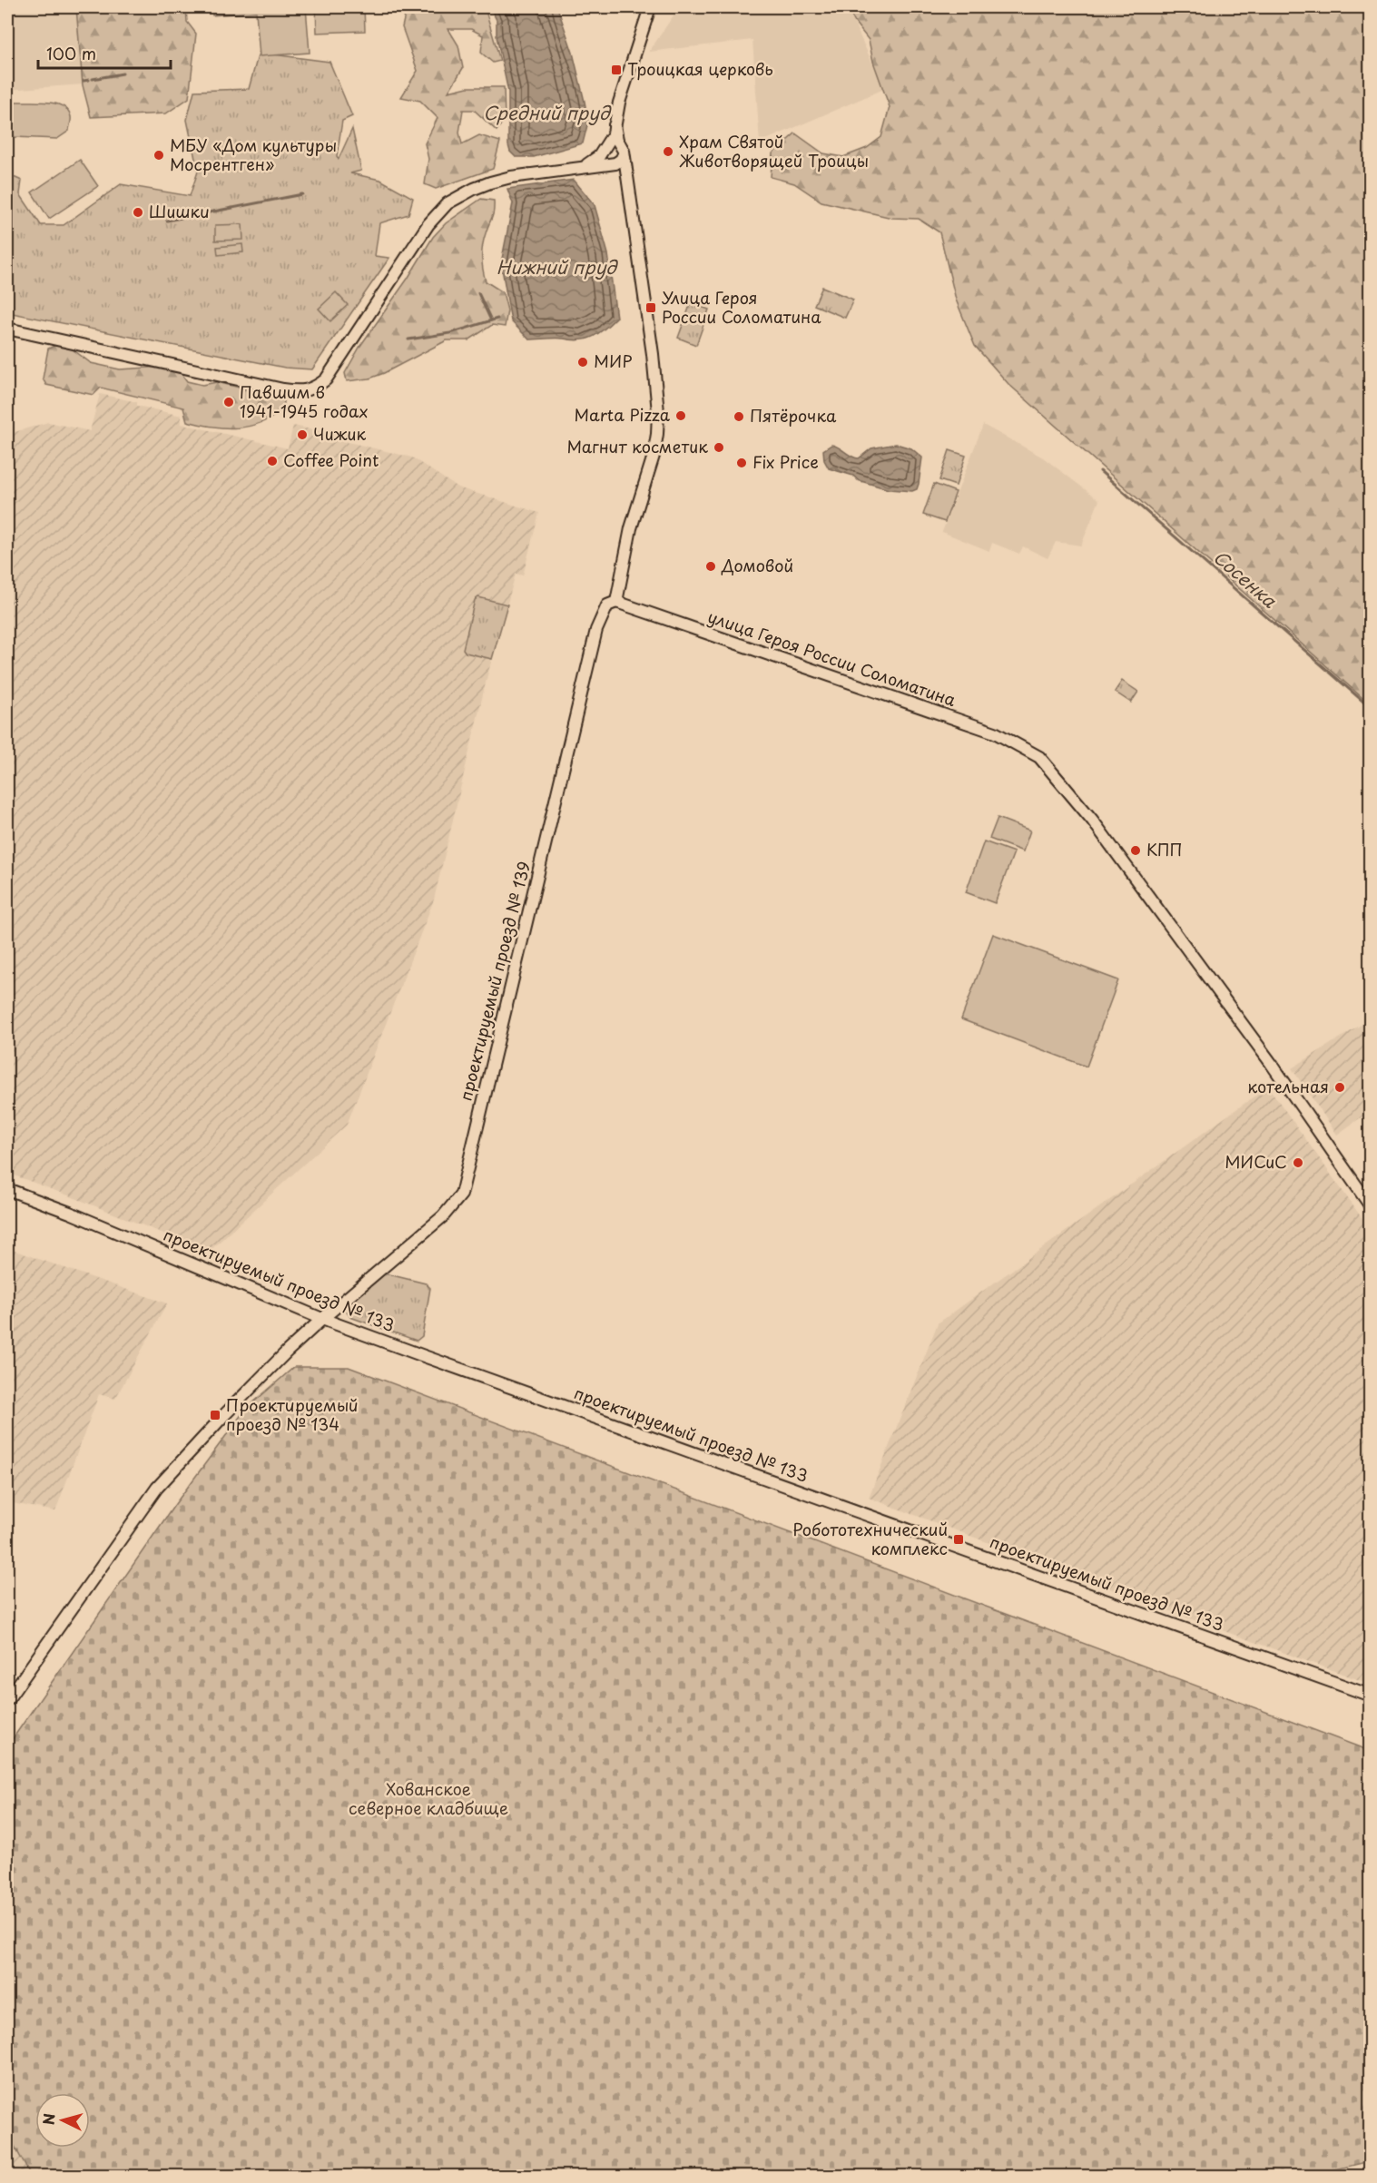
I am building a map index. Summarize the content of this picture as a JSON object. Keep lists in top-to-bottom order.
{
  "streets": {
    "street": ["улица Героя России Соломатина", "проектируемый проезд № 139", "проектируемый проезд № 133"]
  },
  "crossings": [
    ["улица Героя России Соломатина", "проектируемый проезд № 139"],
    ["проектируемый проезд № 139", "проектируемый проезд № 133"]
  ],
  "water": ["Средний пруд", "Нижний пруд", "Сосенка"],
  "parks": ["Хованское северное кладбище"],
  "places": {
    "transit": [
      "Троицкая церковь",
      "Улица Героя России Соломатина",
      "Проектируемый проезд № 134",
      "Робототехнический комплекс"
    ],
    "other": [
      "Храм Святой Животворящей Троицы",
      "МБУ «Дом культуры Мосрентген»",
      "Шишки",
      "МИР",
      "Павшим в 1941-1945 годах",
      "Marta Pizza",
      "Пятёрочка",
      "Чижик",
      "Магнит косметик",
      "Coffee Point",
      "Fix Price",
      "Домовой",
      "КПП",
      "котельная",
      "МИСиС"
    ]
  },
  "scale_bar": "100 m",
  "north": "left"
}
